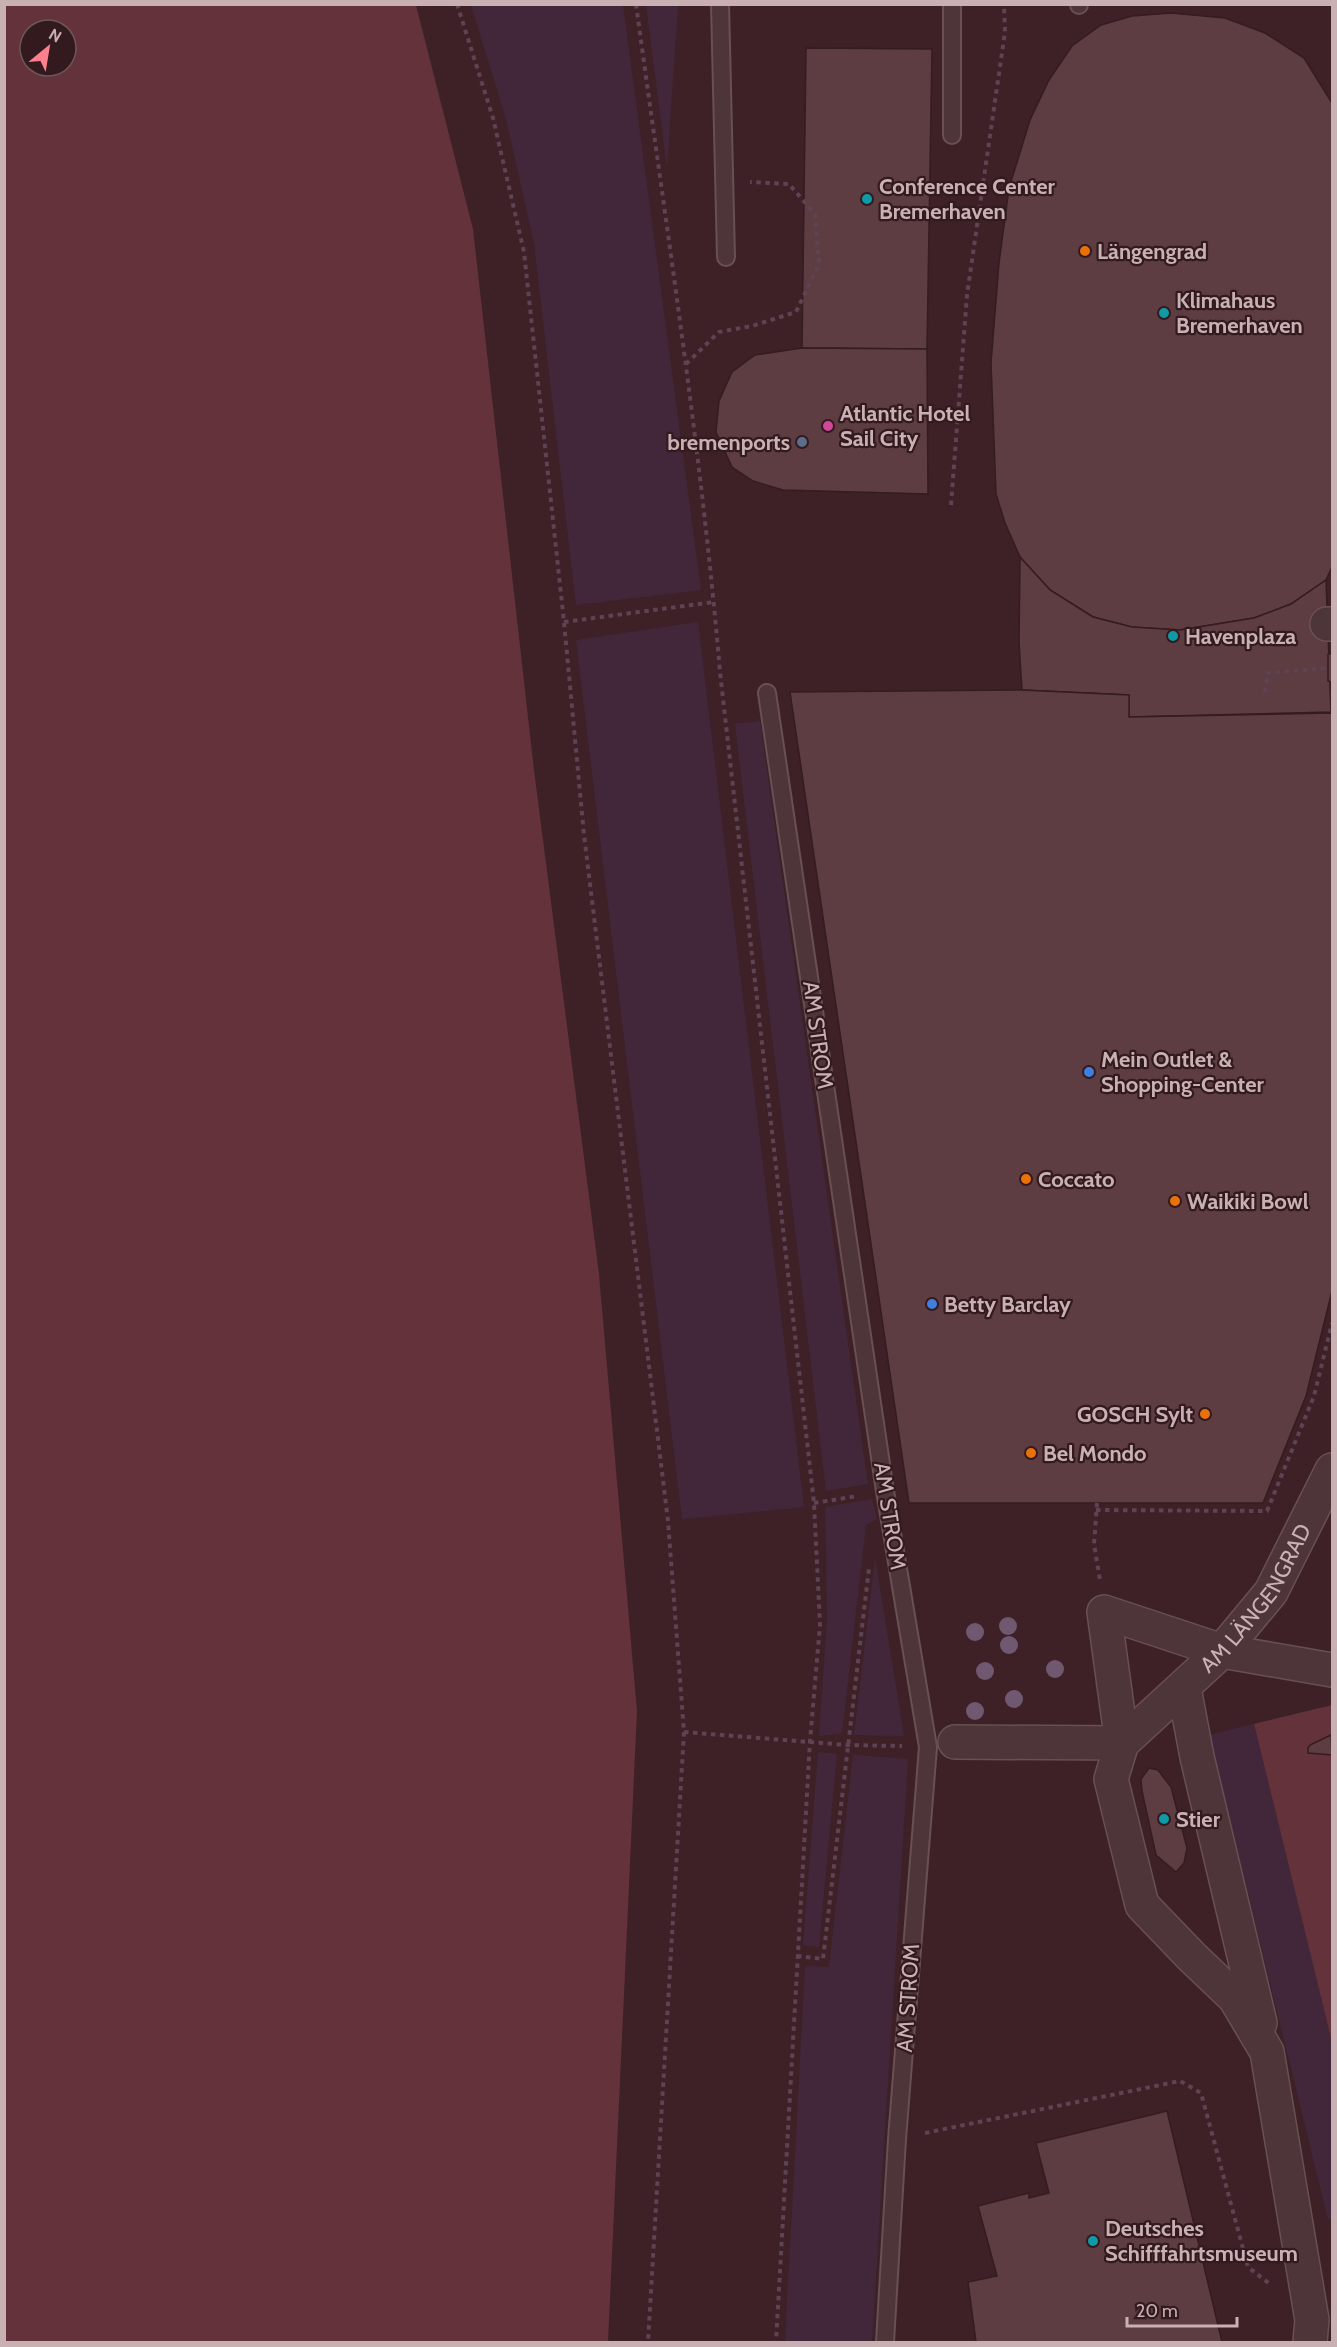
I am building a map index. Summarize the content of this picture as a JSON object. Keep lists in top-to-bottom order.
{
  "streets": {
    "street": ["AM LÄNGENGRAD"],
    "lane": ["AM STROM"]
  },
  "places": [
    "Conference Center Bremerhaven",
    "Längengrad",
    "Klimahaus Bremerhaven",
    "Atlantic Hotel Sail City",
    "bremenports",
    "Havenplaza",
    "Mein Outlet & Shopping-Center",
    "Coccato",
    "Waikiki Bowl",
    "Betty Barclay",
    "GOSCH Sylt",
    "Bel Mondo",
    "Stier",
    "Deutsches Schifffahrtsmuseum"
  ],
  "scale_bar": "20 m",
  "north": "top right"
}
